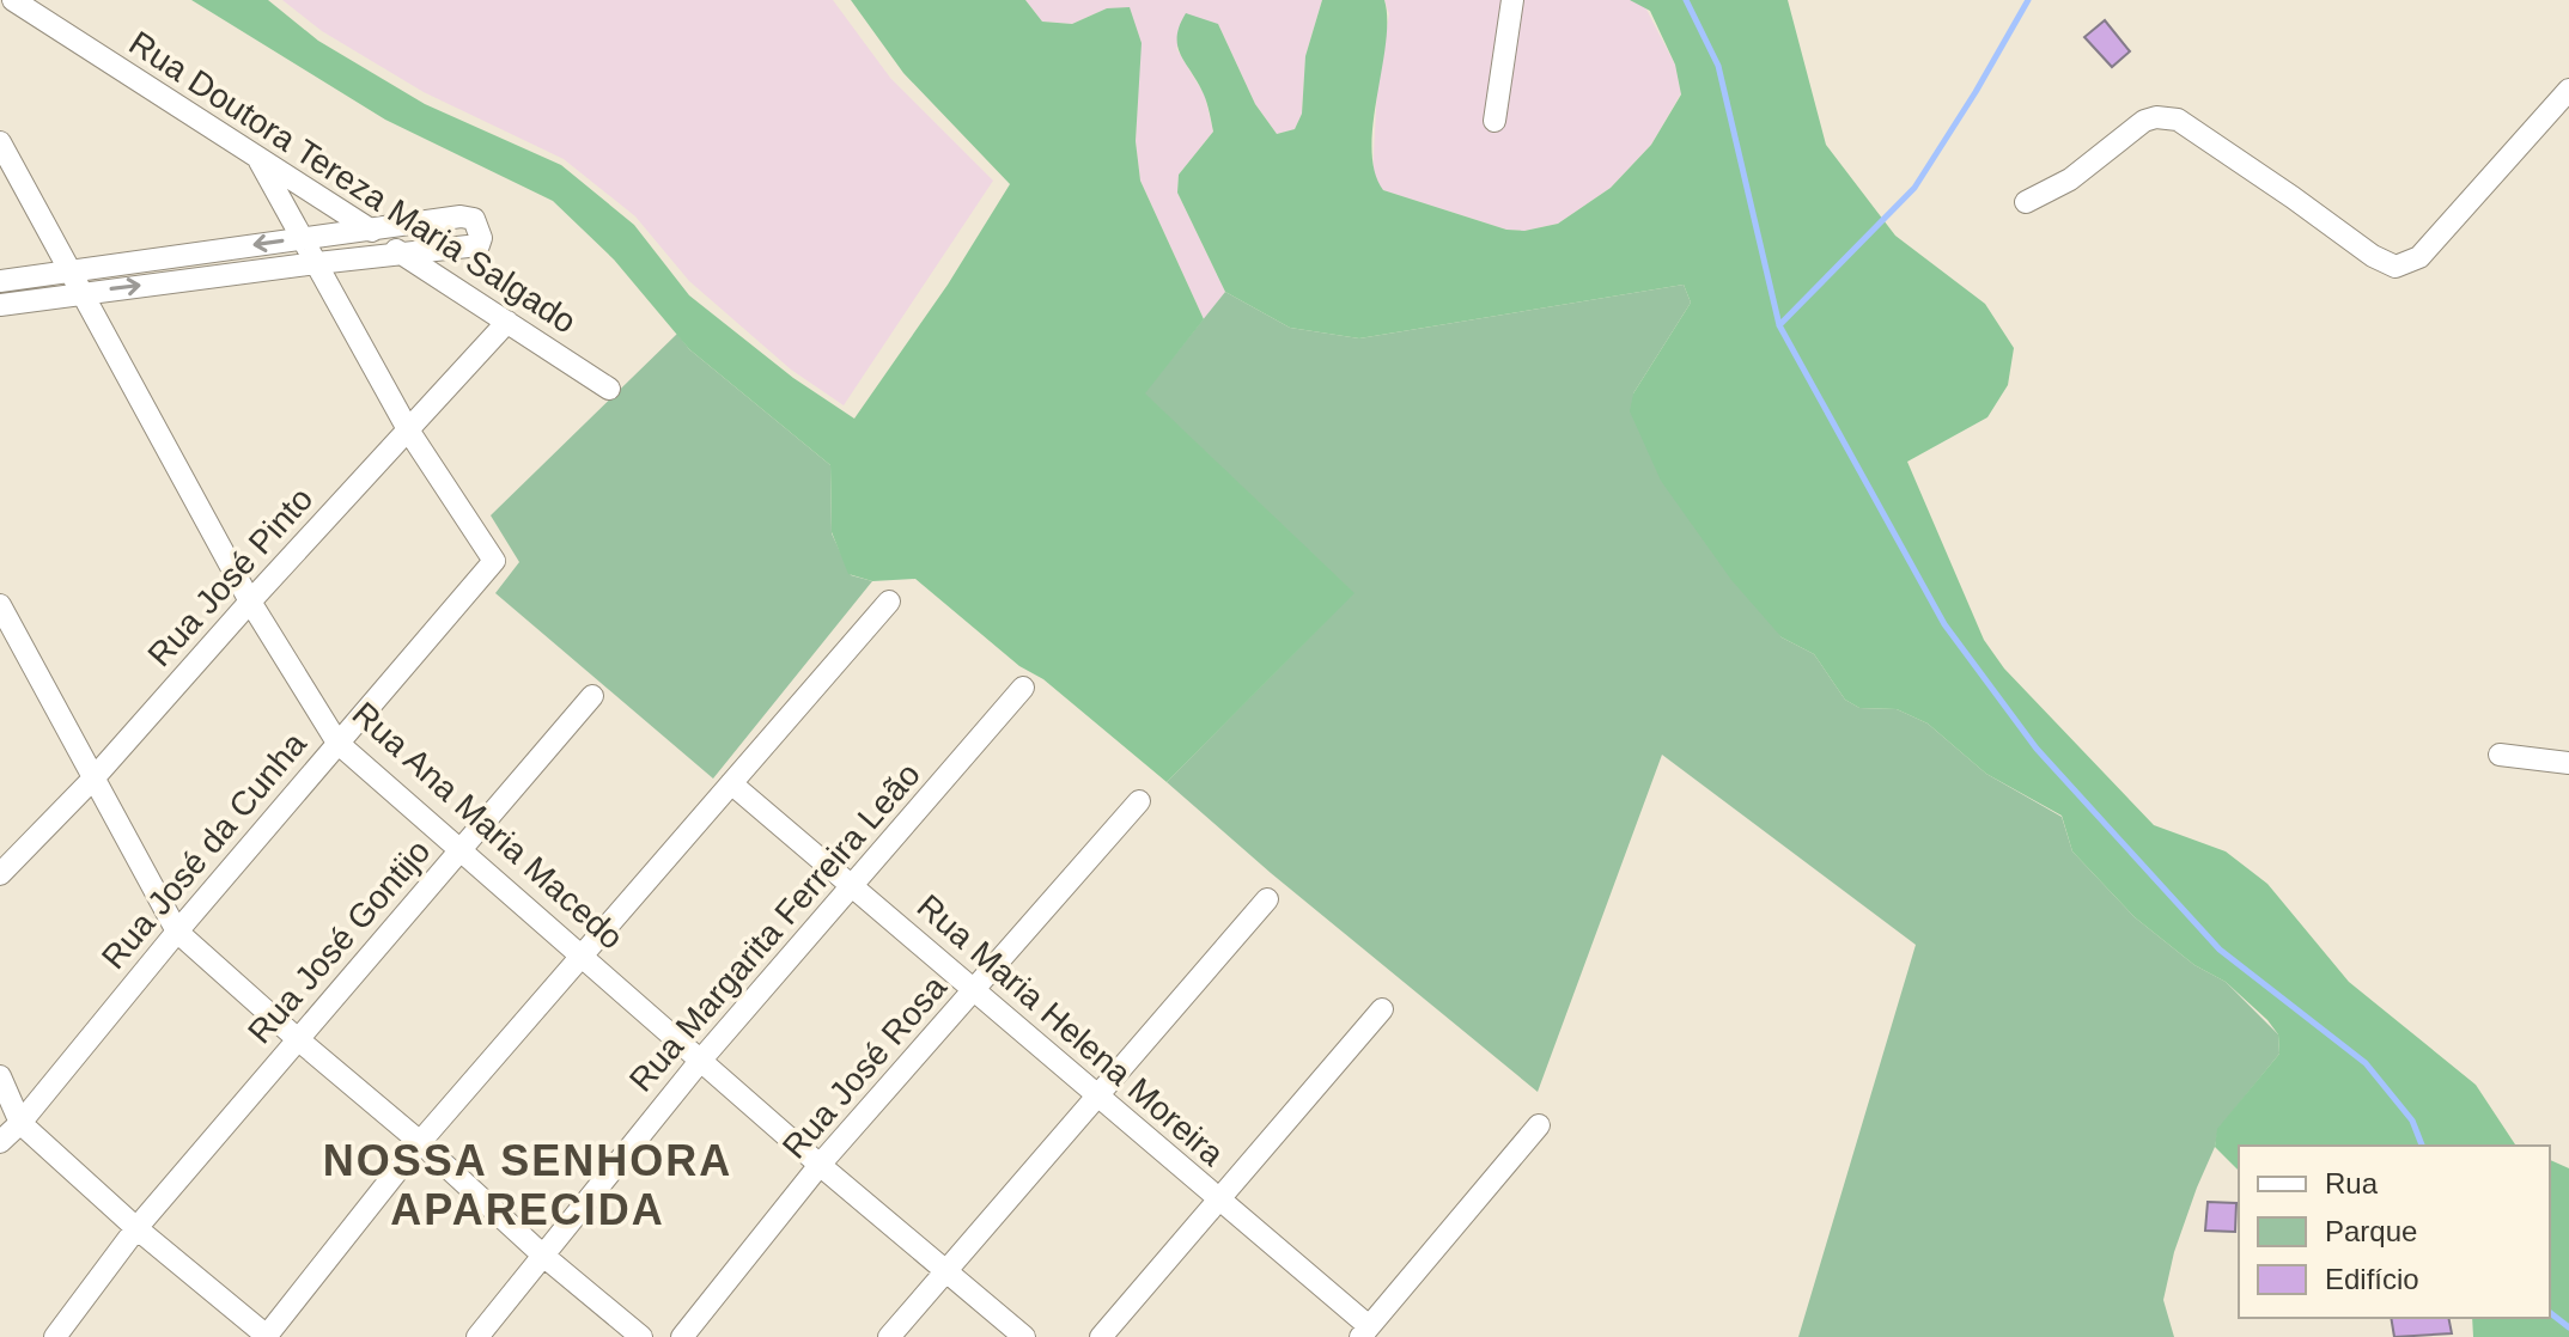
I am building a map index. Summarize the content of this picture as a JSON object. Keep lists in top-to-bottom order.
{
  "streets": {
    "street": [
      "Rua Doutora Tereza Maria Salgado",
      "Rua José Pinto",
      "Rua Ana Maria Macedo",
      "Rua José da Cunha",
      "Rua Margarita Ferreira Leão",
      "Rua José Gontijo",
      "Rua Maria Helena Moreira",
      "Rua José Rosa"
    ]
  },
  "crossings": [
    ["Rua Doutora Tereza Maria Salgado", "Rua José Pinto"],
    ["Rua Doutora Tereza Maria Salgado", "Rua José da Cunha"],
    ["Rua José Pinto", "Rua Ana Maria Macedo"],
    ["Rua José Pinto", "Rua José da Cunha"],
    ["Rua Ana Maria Macedo", "Rua José da Cunha"],
    ["Rua Ana Maria Macedo", "Rua Margarita Ferreira Leão"],
    ["Rua Ana Maria Macedo", "Rua José Gontijo"],
    ["Rua Ana Maria Macedo", "Rua José Rosa"],
    ["Rua Margarita Ferreira Leão", "Rua Maria Helena Moreira"],
    ["Rua Maria Helena Moreira", "Rua José Rosa"]
  ],
  "districts": ["NOSSA SENHORA APARECIDA"],
  "legend": ["Rua", "Parque", "Edifício"]
}
